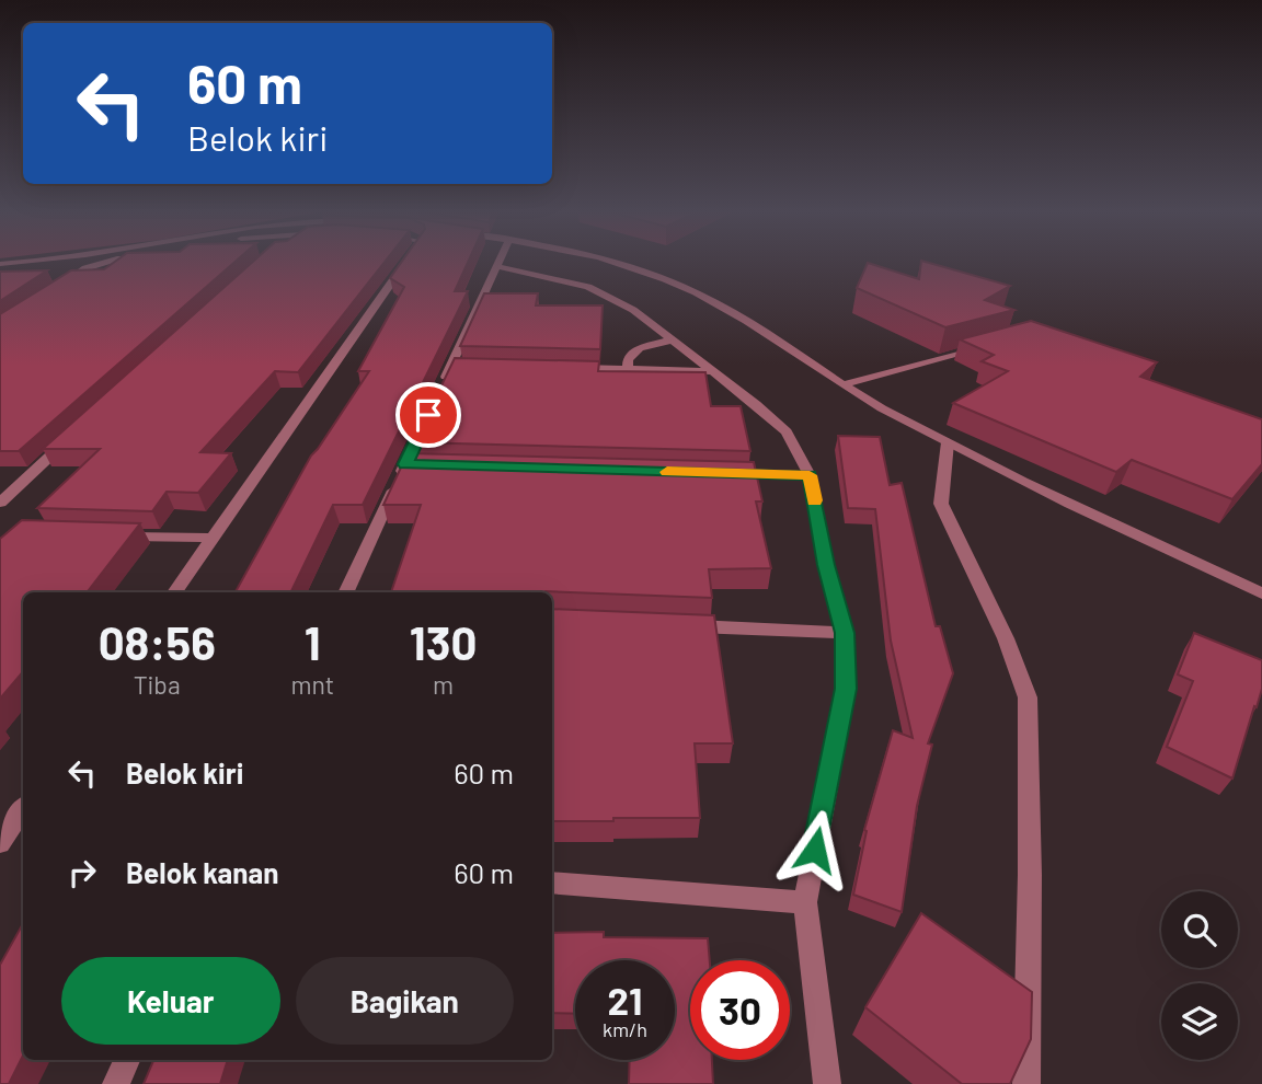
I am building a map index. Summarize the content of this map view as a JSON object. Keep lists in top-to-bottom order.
{
  "page": {
    "turn": ["60 m", "Belok kiri"],
    "eta": [
      "08:56",
      "Tiba",
      "1",
      "mnt",
      "130",
      "m"
    ],
    "list": [
      {
        "name": "Belok kiri",
        "value": "60 m"
      },
      {
        "name": "Belok kanan",
        "value": "60 m"
      }
    ],
    "buttons": ["Keluar", "Bagikan"],
    "speed": "21 km/h",
    "limit": "30"
  }
}
